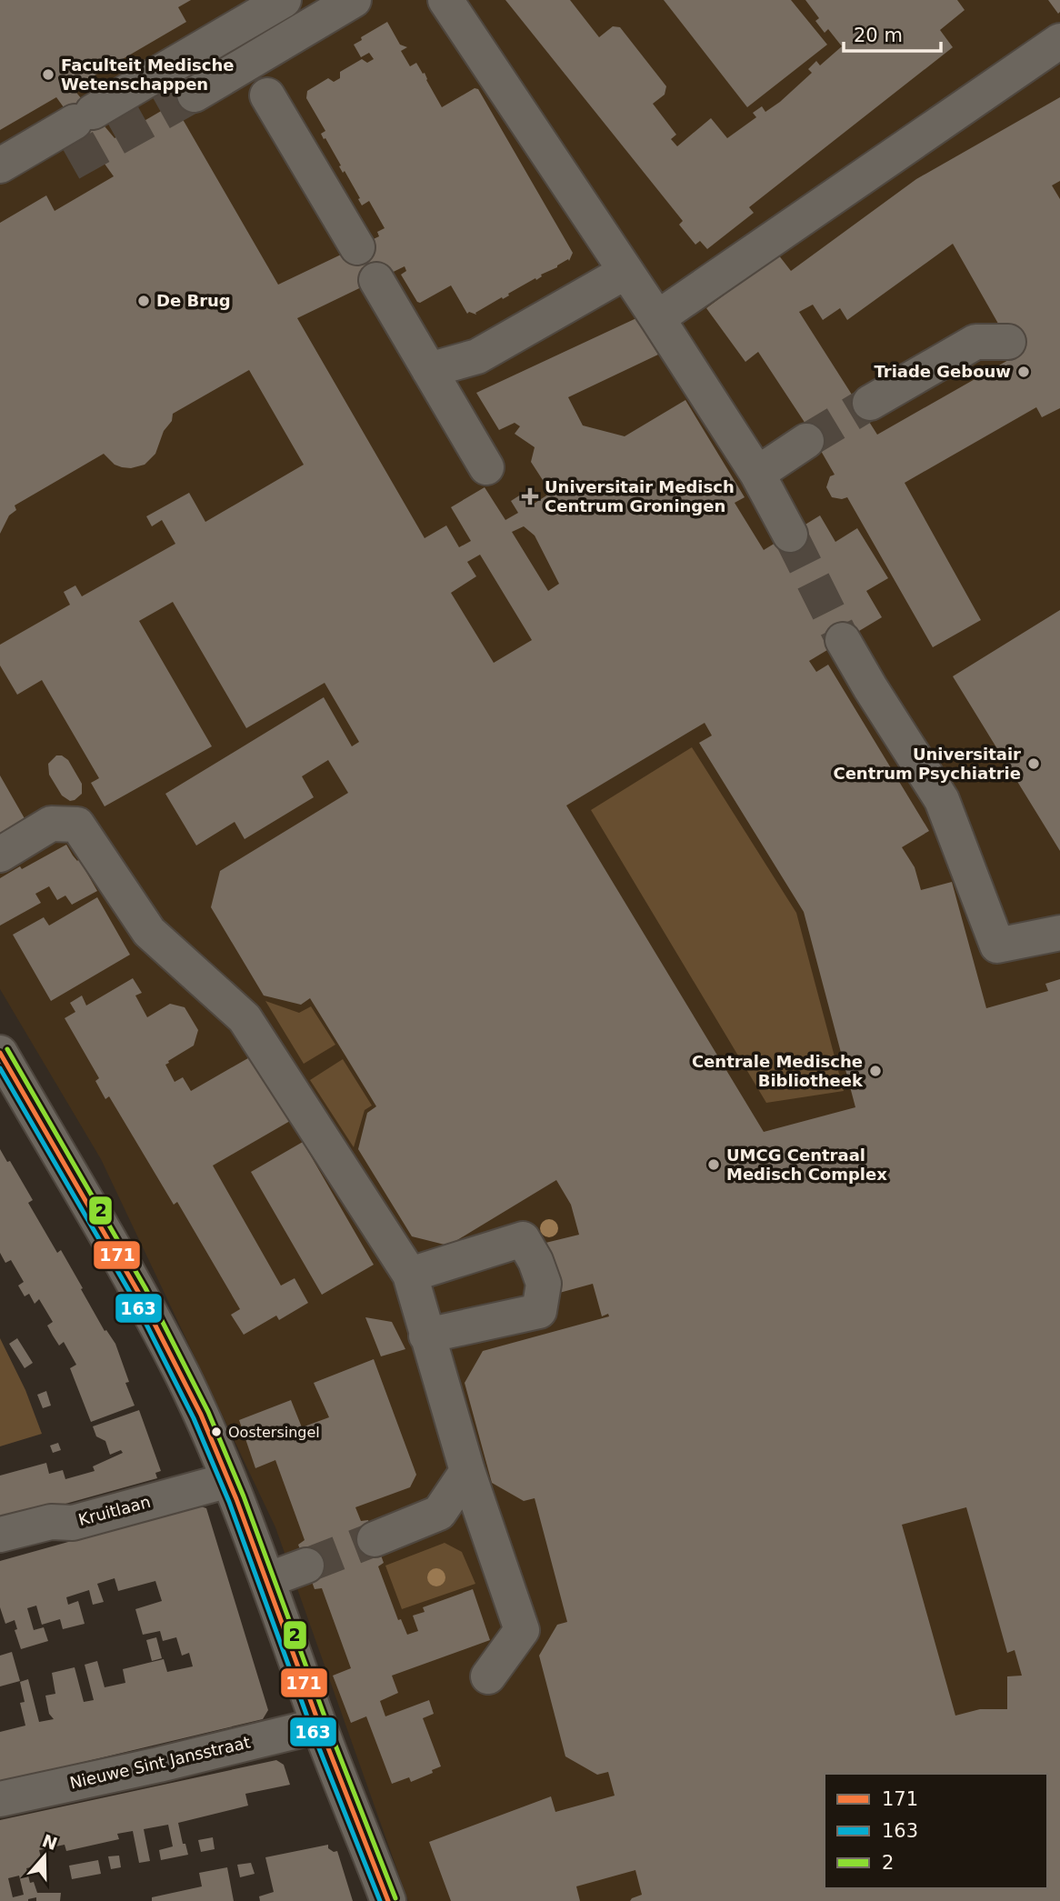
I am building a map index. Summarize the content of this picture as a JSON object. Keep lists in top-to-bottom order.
{
  "streets": {
    "street": ["Kruitlaan", "Nieuwe Sint Jansstraat"]
  },
  "places": {
    "other": [
      "Faculteit Medische Wetenschappen",
      "De Brug",
      "Triade Gebouw",
      "Universitair Centrum Psychiatrie",
      "Centrale Medische Bibliotheek",
      "UMCG Centraal Medisch Complex",
      "Oostersingel"
    ],
    "health": ["Universitair Medisch Centrum Groningen"]
  },
  "lines": ["transit line 2", "transit line 171", "transit line 163"],
  "legend": ["171", "163", "2"],
  "scale_bar": "20 m",
  "north": "top"
}
